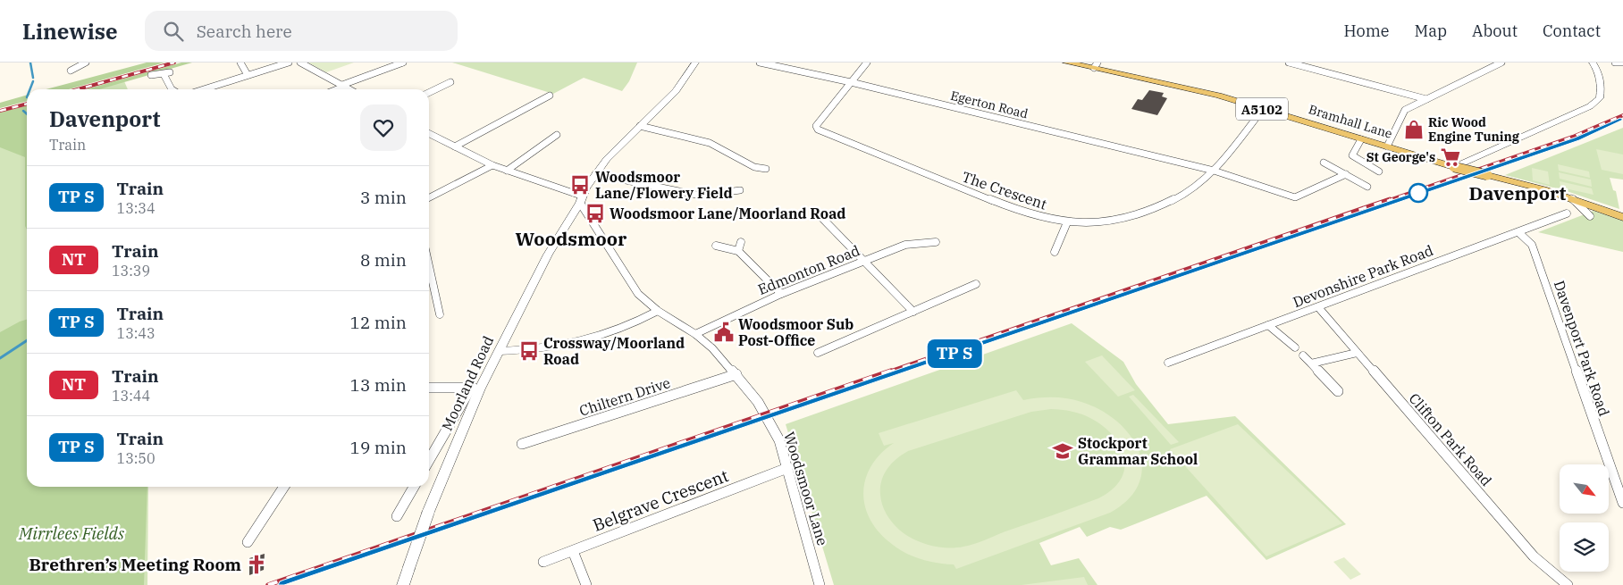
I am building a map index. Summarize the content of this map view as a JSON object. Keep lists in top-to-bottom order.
{
  "streets": {
    "main road": ["A5102", "Bramhall Lane"],
    "street": [
      "Egerton Road",
      "The Crescent",
      "Edmonton Road",
      "Devonshire Park Road",
      "Davenport Park Road",
      "Moorland Road",
      "Chiltern Drive",
      "Clifton Park Road",
      "Woodsmoor Lane",
      "Belgrave Crescent"
    ]
  },
  "crossings": [
    ["Egerton Road", "The Crescent"],
    ["Bramhall Lane", "The Crescent"],
    ["Edmonton Road", "Woodsmoor Lane"],
    ["Devonshire Park Road", "Davenport Park Road"],
    ["Devonshire Park Road", "Clifton Park Road"],
    ["Moorland Road", "Woodsmoor Lane"],
    ["Chiltern Drive", "Woodsmoor Lane"],
    ["Woodsmoor Lane", "Belgrave Crescent"]
  ],
  "districts": ["Davenport", "Woodsmoor"],
  "parks": ["Mirrlees Fields"],
  "places": {
    "shop": ["Ric Wood Engine Tuning"],
    "supermarket": ["St George's"],
    "bus stop": ["Woodsmoor Lane/Flowery Field", "Woodsmoor Lane/Moorland Road", "Crossway/Moorland Road"],
    "public building": ["Woodsmoor Sub Post-Office"],
    "school or university": ["Stockport Grammar School"],
    "church": ["Brethren’s Meeting Room"]
  },
  "north": "bottom right",
  "page": {
    "header": "Linewise",
    "search": "Search here",
    "nav": [
      "Home",
      "Map",
      "About",
      "Contact"
    ],
    "on_map": "TP S",
    "heading": ["Davenport", "Train"],
    "list": [
      {
        "mark": "TP S",
        "name": "Train",
        "note": "13:34",
        "value": "3 min"
      },
      {
        "mark": "NT",
        "name": "Train",
        "note": "13:39",
        "value": "8 min"
      },
      {
        "mark": "TP S",
        "name": "Train",
        "note": "13:43",
        "value": "12 min"
      },
      {
        "mark": "NT",
        "name": "Train",
        "note": "13:44",
        "value": "13 min"
      },
      {
        "mark": "TP S",
        "name": "Train",
        "note": "13:50",
        "value": "19 min"
      }
    ]
  }
}
